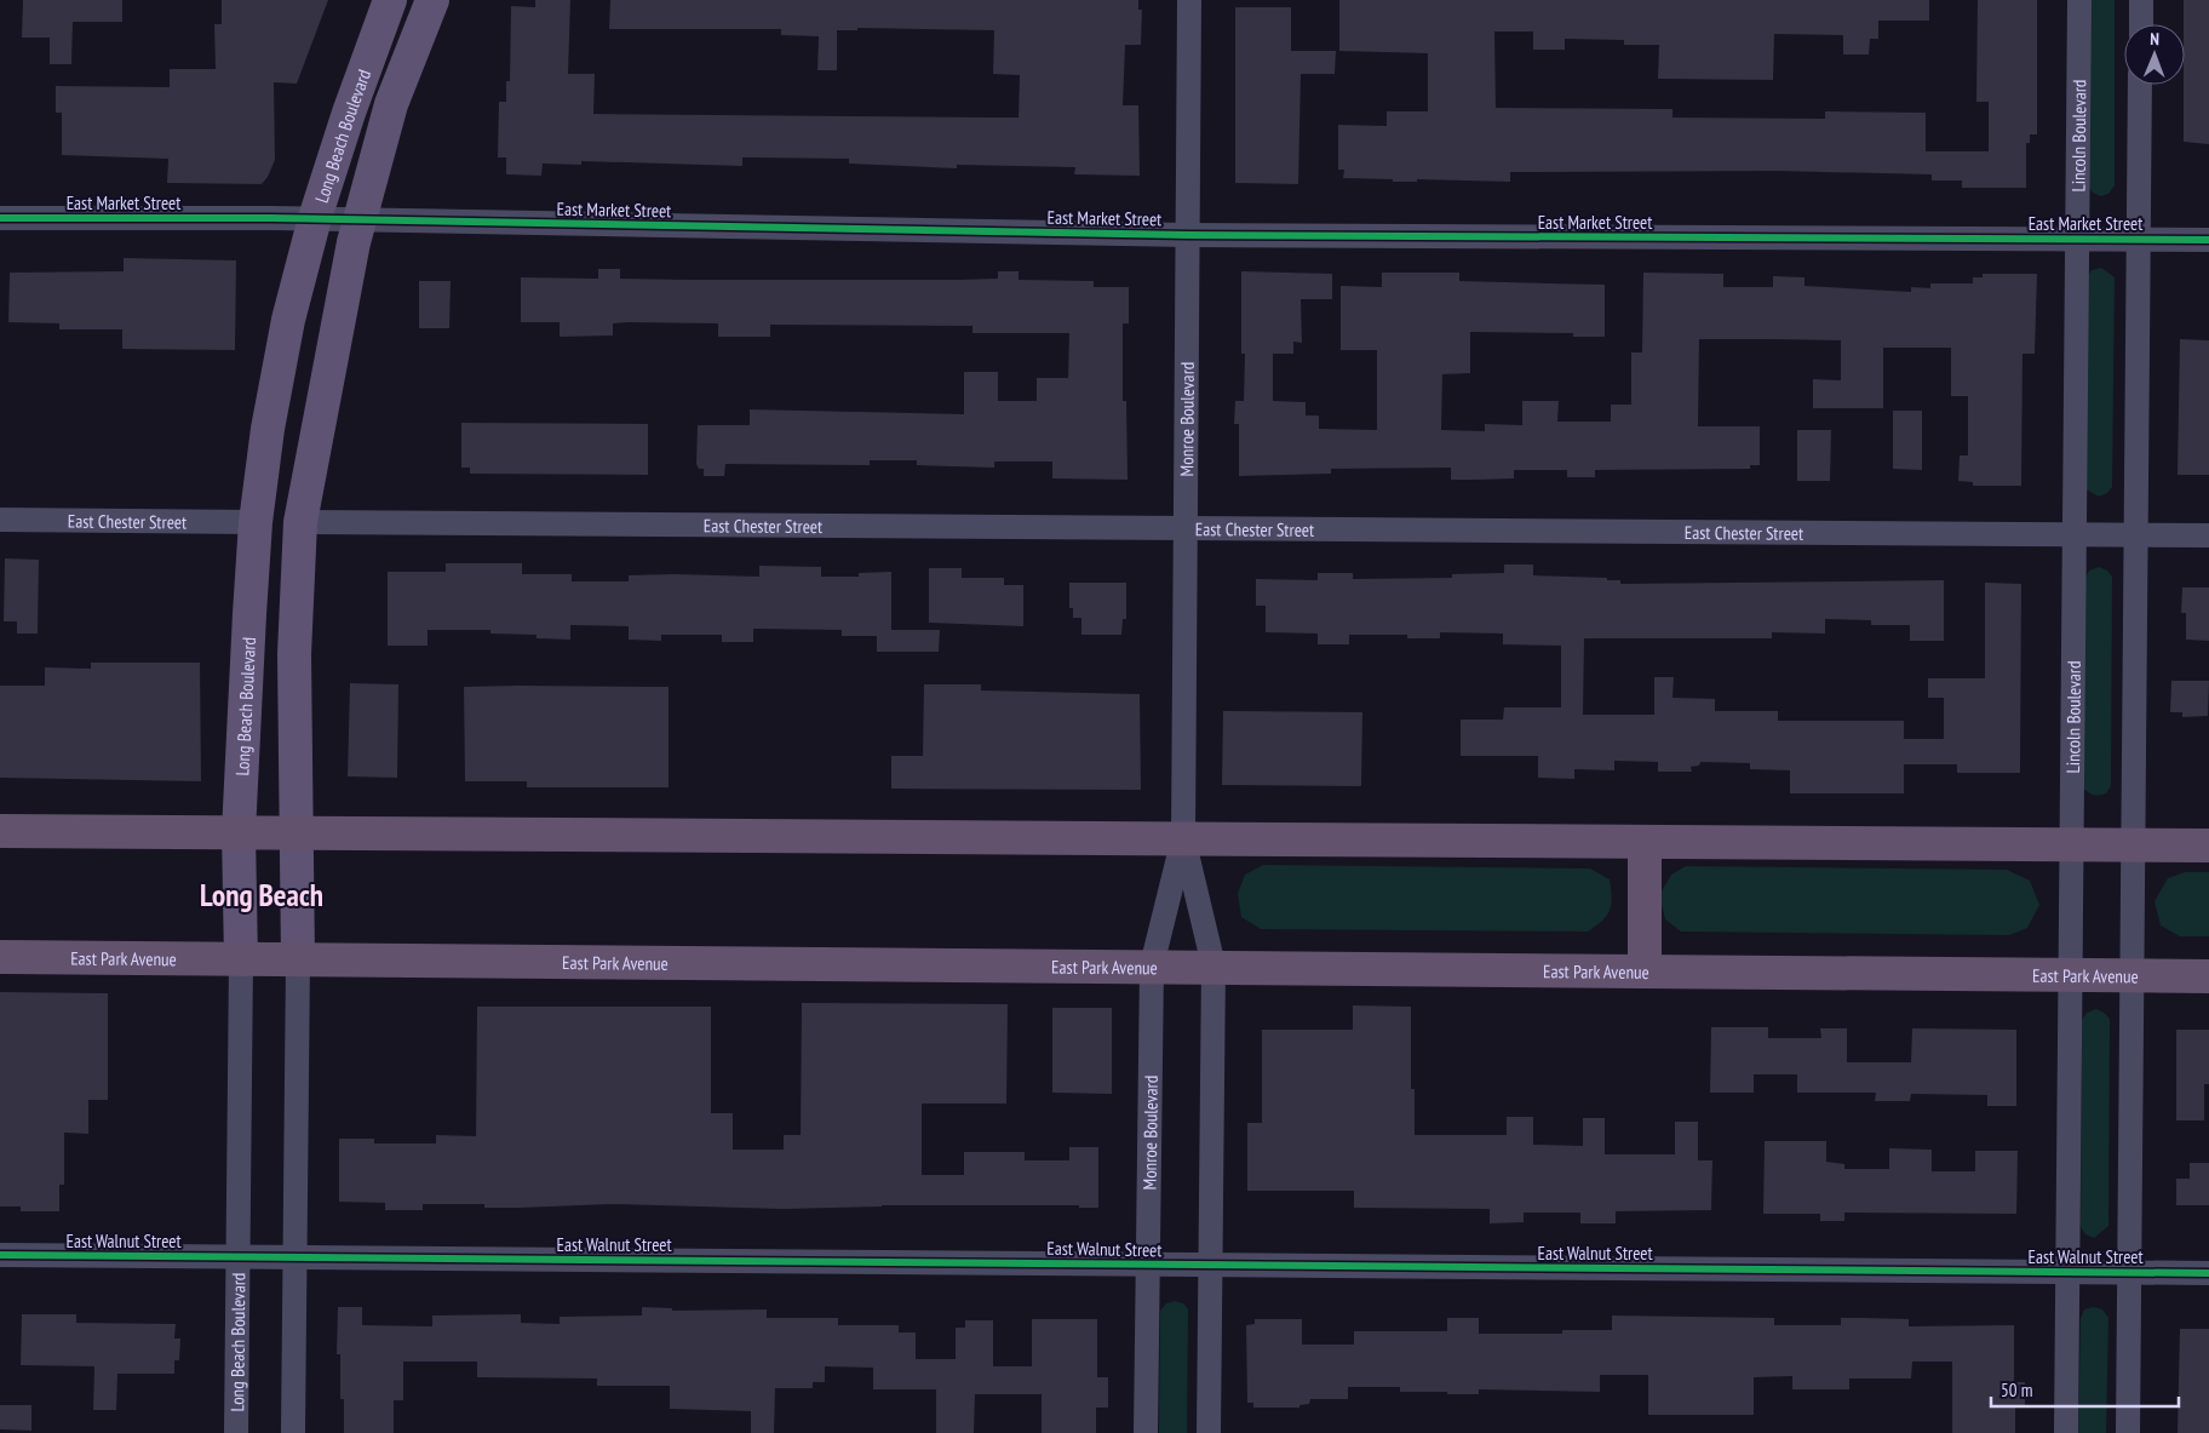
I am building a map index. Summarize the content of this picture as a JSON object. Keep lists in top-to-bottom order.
{
  "streets": {
    "highway": ["East Park Avenue"],
    "main road": ["Long Beach Boulevard"],
    "street": [
      "Lincoln Boulevard",
      "East Market Street",
      "Monroe Boulevard",
      "East Chester Street",
      "East Walnut Street"
    ]
  },
  "crossings": [
    ["Lincoln Boulevard", "East Market Street"],
    ["Lincoln Boulevard", "East Chester Street"],
    ["Lincoln Boulevard", "East Park Avenue"],
    ["Lincoln Boulevard", "East Walnut Street"],
    ["Long Beach Boulevard", "East Market Street"],
    ["Long Beach Boulevard", "East Chester Street"],
    ["Long Beach Boulevard", "East Park Avenue"],
    ["Long Beach Boulevard", "East Walnut Street"],
    ["East Market Street", "Monroe Boulevard"],
    ["Monroe Boulevard", "East Chester Street"],
    ["Monroe Boulevard", "East Park Avenue"],
    ["Monroe Boulevard", "East Walnut Street"]
  ],
  "districts": ["Long Beach"],
  "scale_bar": "50 m",
  "north": "top"
}
